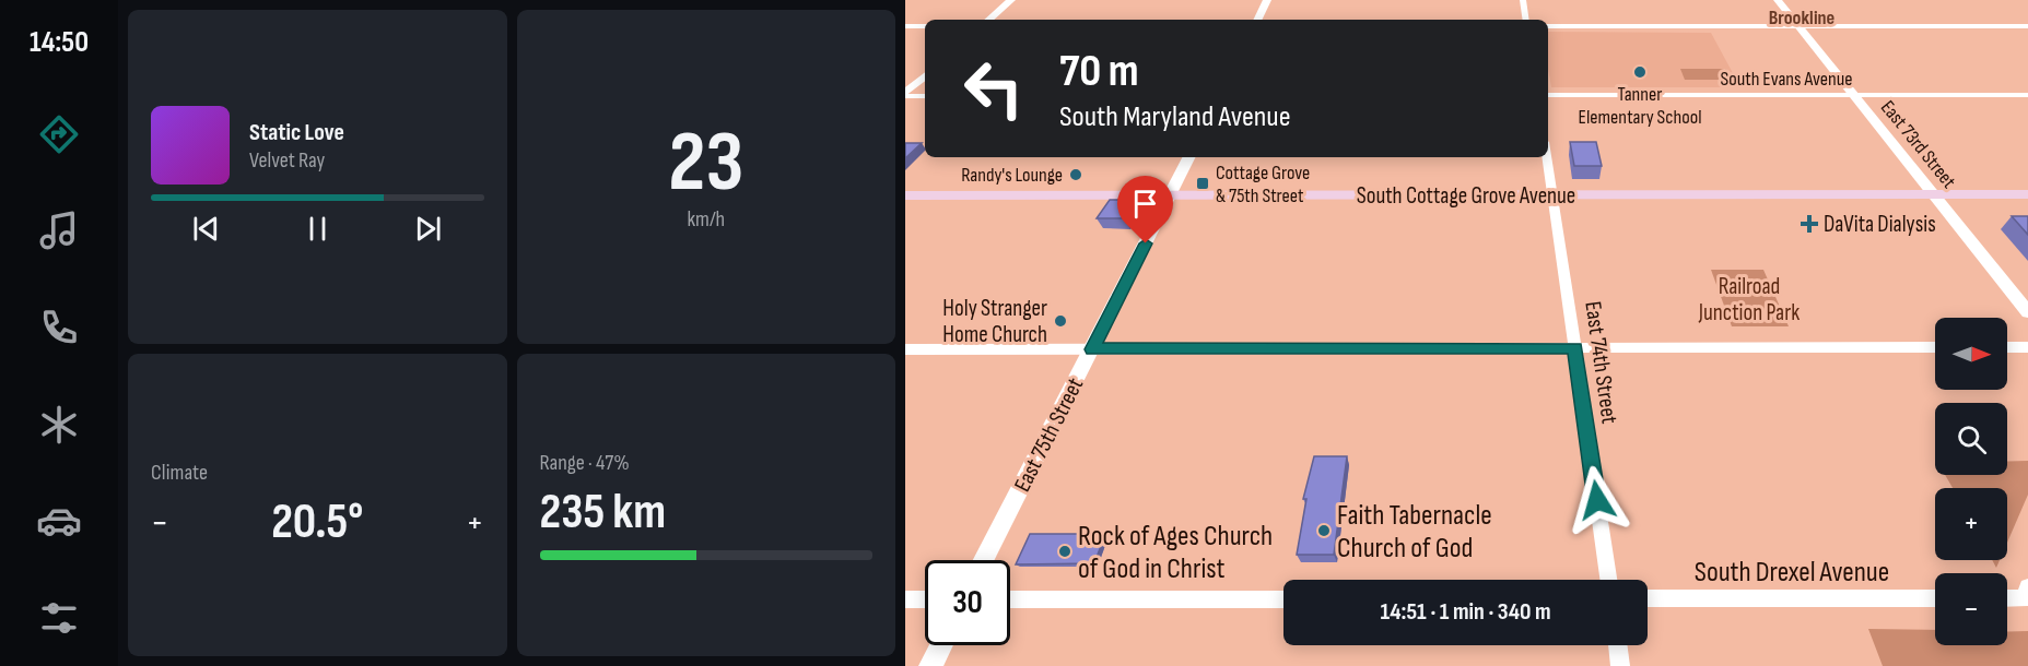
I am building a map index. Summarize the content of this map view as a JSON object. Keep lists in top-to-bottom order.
{
  "streets": {
    "main road": ["South Cottage Grove Avenue"],
    "street": [
      "South Evans Avenue",
      "East 73rd Street",
      "East 74th Street",
      "East 75th Street",
      "South Drexel Avenue"
    ]
  },
  "crossings": [
    ["South Evans Avenue", "East 73rd Street"],
    ["East 73rd Street", "South Cottage Grove Avenue"],
    ["South Cottage Grove Avenue", "East 74th Street"],
    ["South Cottage Grove Avenue", "East 75th Street"]
  ],
  "districts": ["Brookline"],
  "parks": ["Railroad Junction Park"],
  "places": {
    "other": [
      "Tanner Elementary School",
      "Randy's Lounge",
      "Holy Stranger Home Church",
      "Faith Tabernacle Church of God",
      "Rock of Ages Church of God in Christ"
    ],
    "transit": ["Cottage Grove & 75th Street"],
    "health": ["DaVita Dialysis"]
  },
  "north": "right",
  "page": {
    "tabs": "14:50",
    "tile": [
      ["23", "km/h"],
      "Climate",
      ["Range · 47%", "235 km"]
    ],
    "turn": ["70 m", "South Maryland Avenue"],
    "song": ["Static Love", "Velvet Ray"],
    "map_buttons": ["+", "−"],
    "heat": ["−", "20.5°", "+"],
    "limit": "30",
    "trip": "14:51 · 1 min · 340 m"
  }
}
